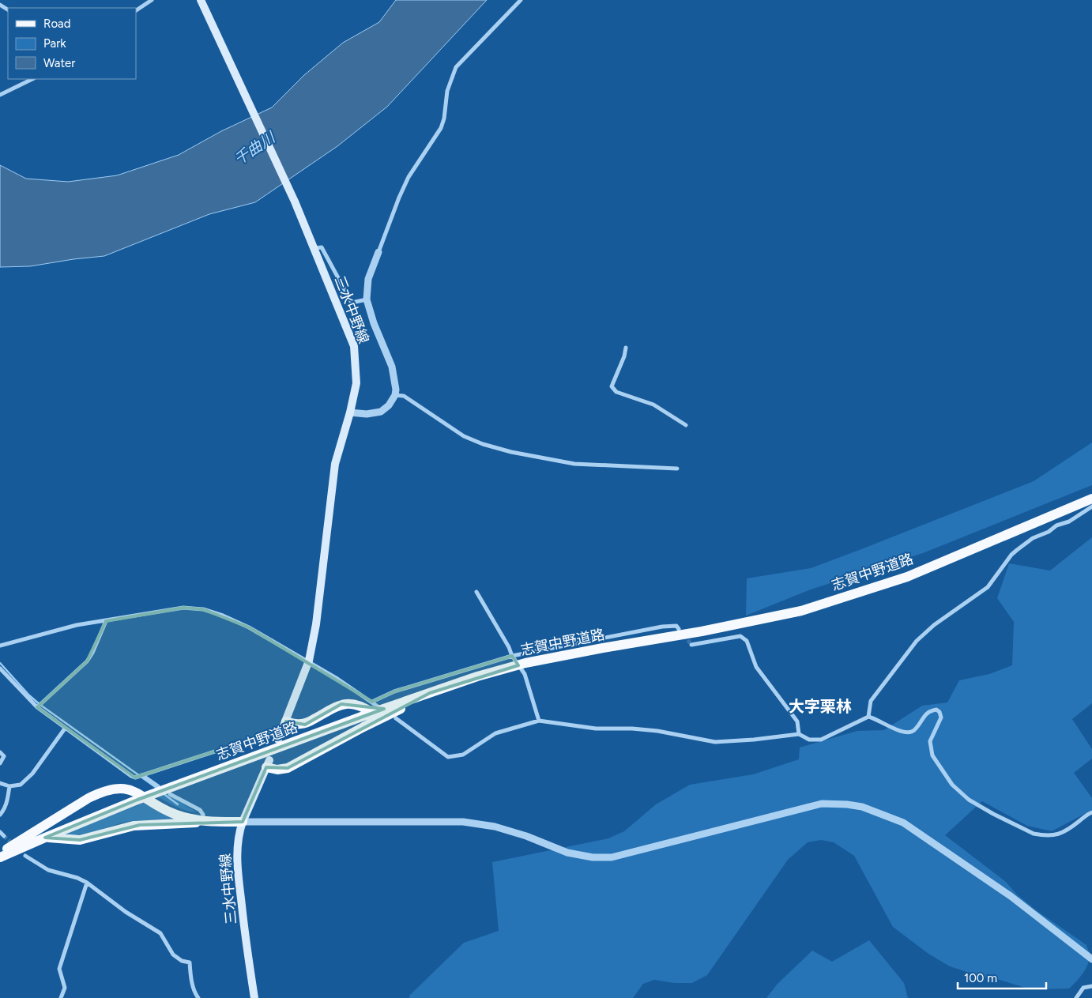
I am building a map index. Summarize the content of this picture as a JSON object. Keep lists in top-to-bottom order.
{
  "streets": {
    "main road": ["三水中野線", "志賀中野道路"]
  },
  "districts": ["大字栗林"],
  "water": ["千曲川"],
  "legend": ["Road", "Park", "Water"],
  "scale_bar": "100 m"
}
